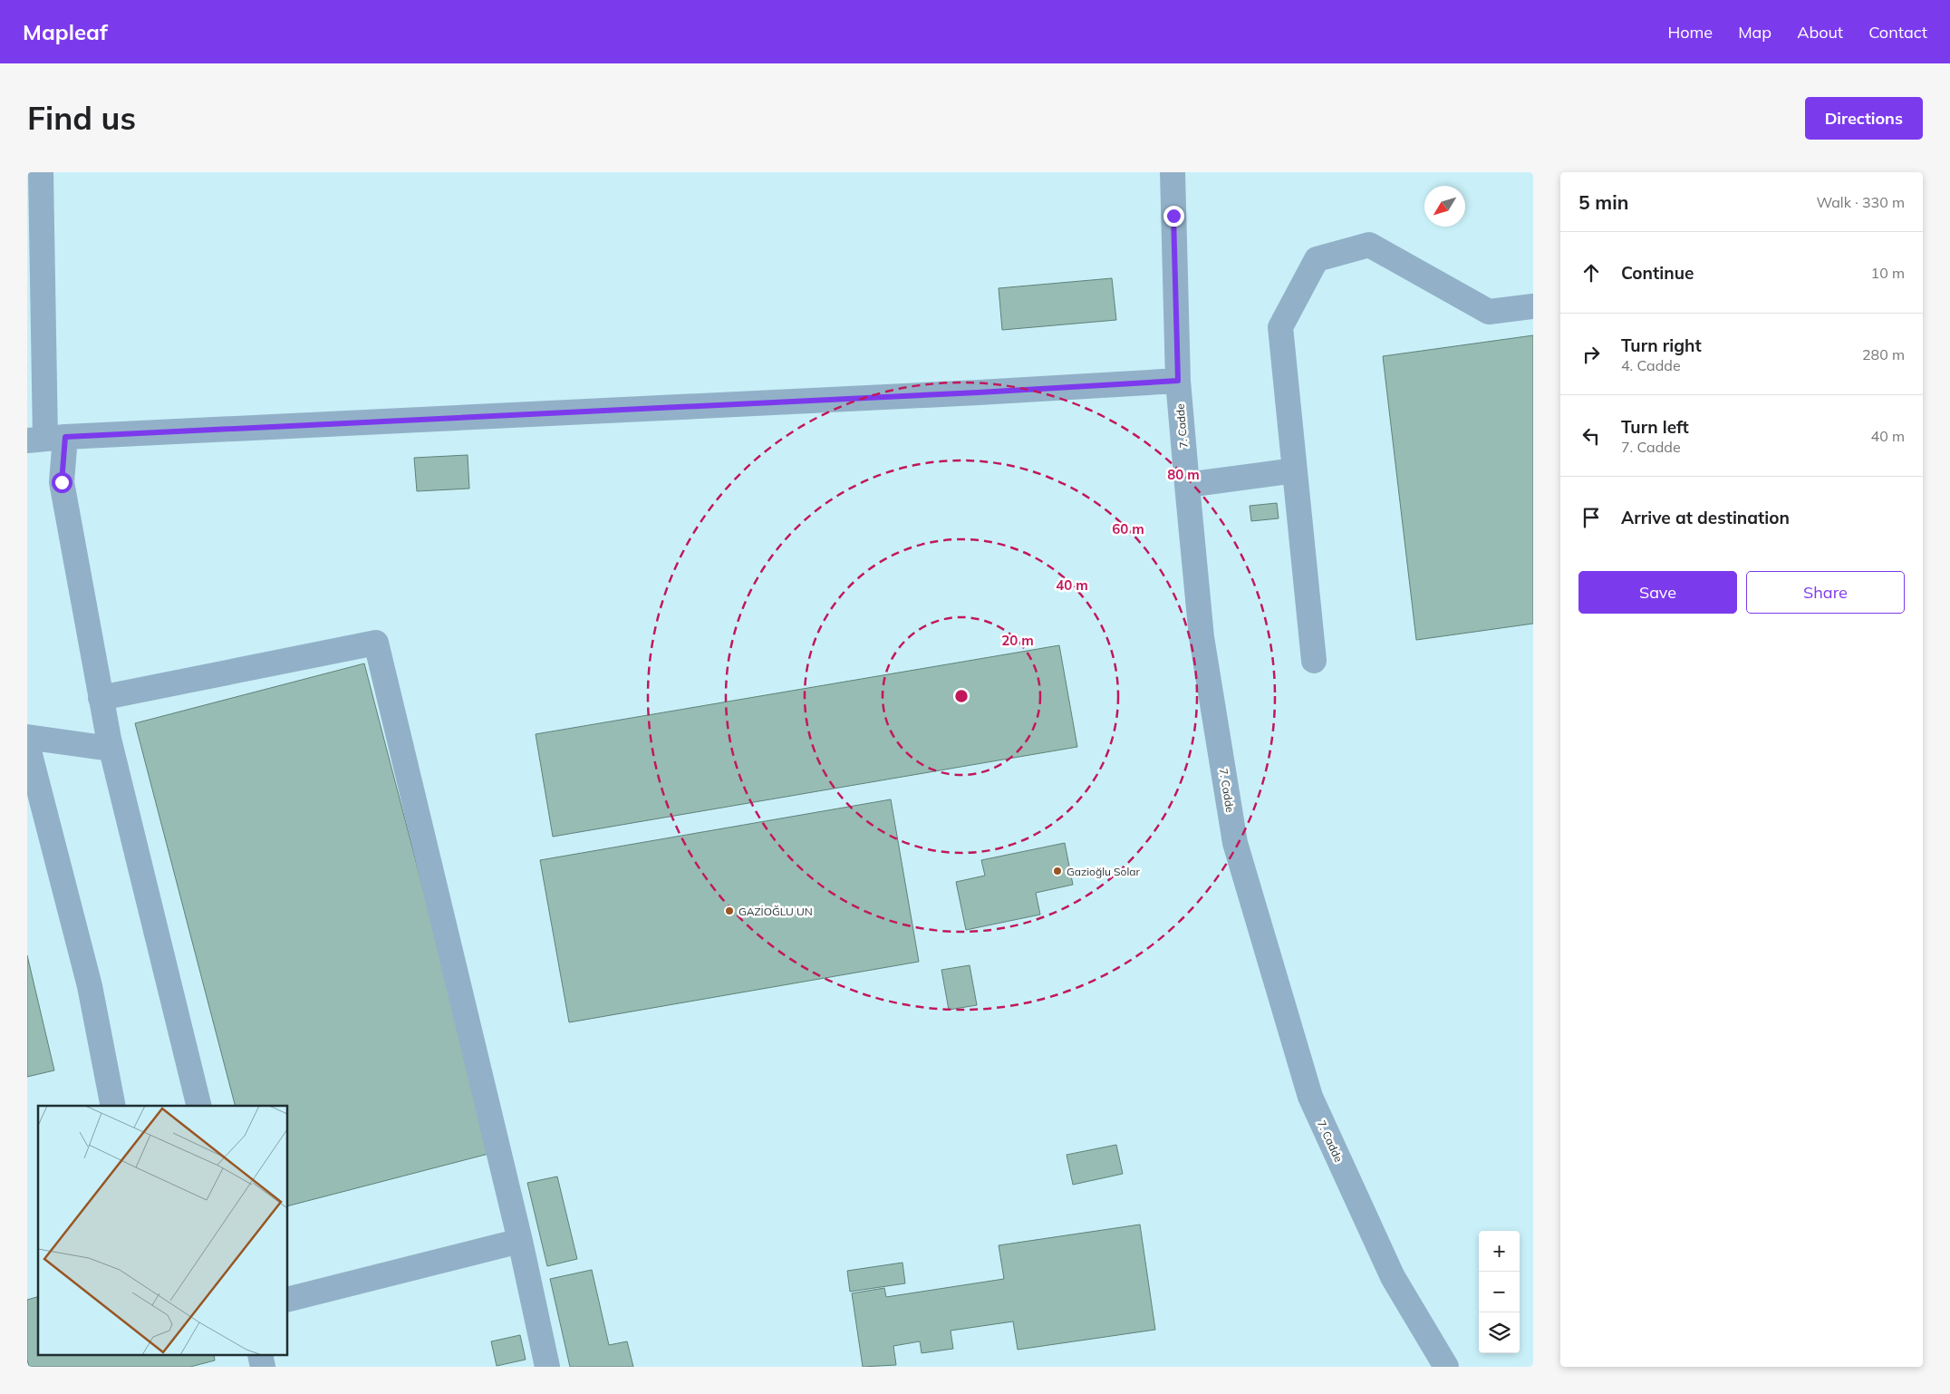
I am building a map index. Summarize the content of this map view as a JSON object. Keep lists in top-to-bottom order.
{
  "streets": {
    "street": ["7. Cadde"]
  },
  "places": ["Gazioğlu Solar", "GAZİOĞLU UN"],
  "north": "bottom left",
  "page": {
    "header": "Mapleaf",
    "nav": [
      "Home",
      "Map",
      "About",
      "Contact"
    ],
    "buttons": [
      "Directions",
      ["Save", "Share"]
    ],
    "title": "Find us",
    "heading": ["5 min", "Walk · 330 m"],
    "list": [
      ["Continue", "10 m"],
      ["Turn right", "4. Cadde", "280 m"],
      ["Turn left", "7. Cadde", "40 m"],
      "Arrive at destination"
    ],
    "map_buttons": ["+", "−"]
  },
  "rings": [
    "80 m",
    "60 m",
    "40 m",
    "20 m"
  ]
}
